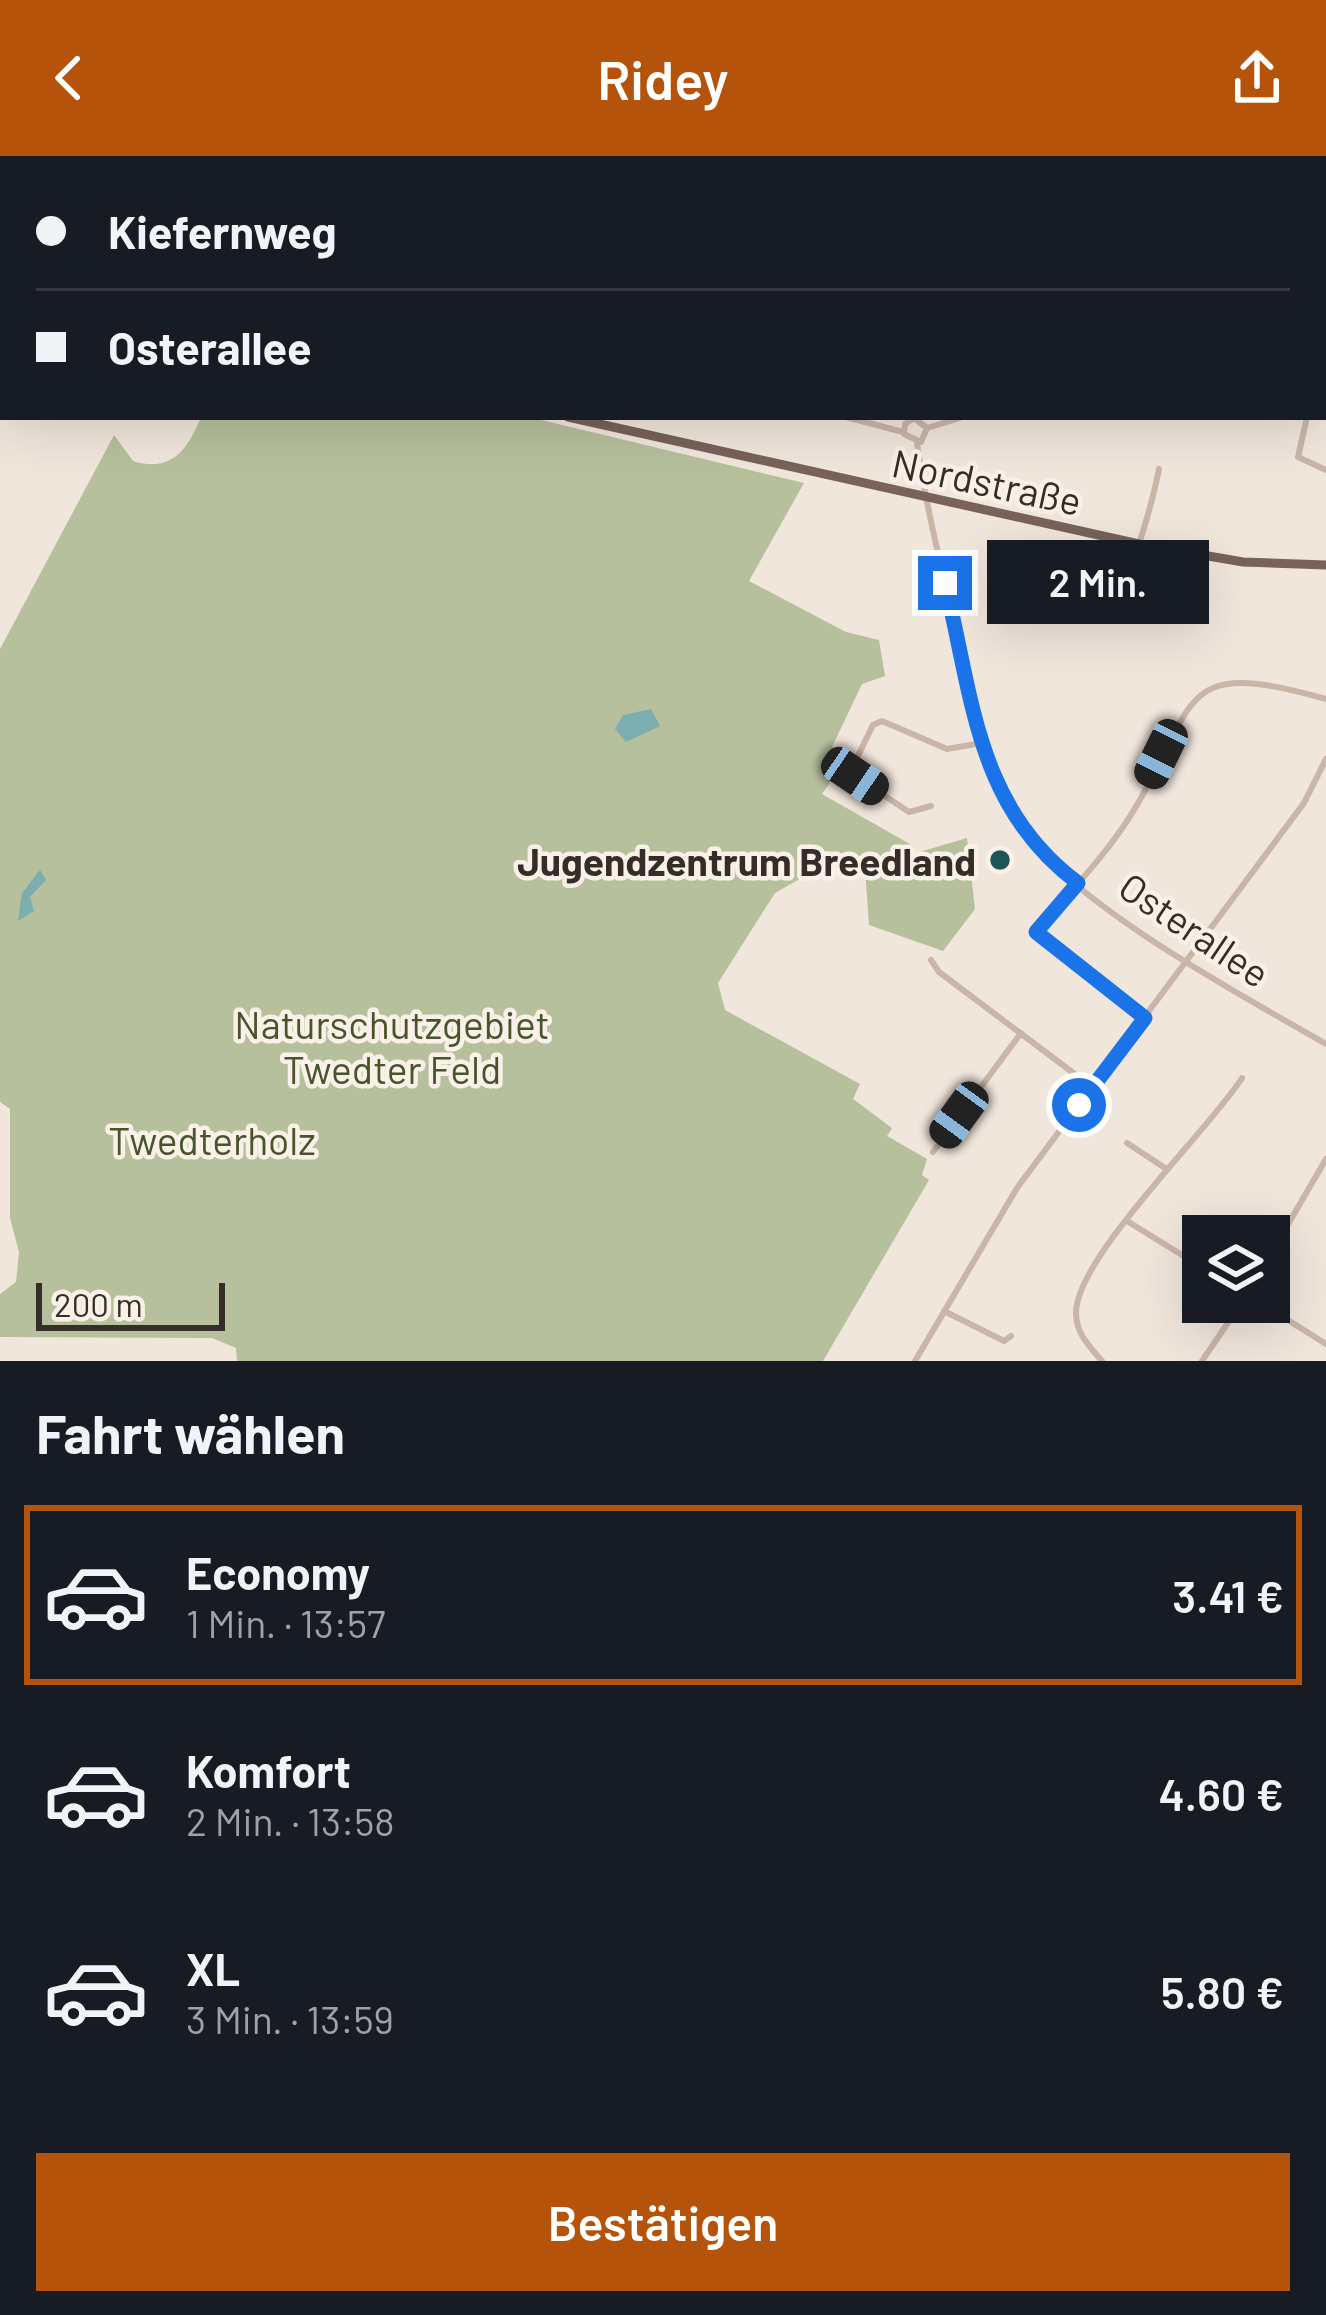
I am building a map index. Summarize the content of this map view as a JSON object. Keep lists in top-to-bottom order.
{
  "streets": {
    "main road": ["Nordstraße"],
    "street": ["Osterallee"]
  },
  "crossings": [
    ["Nordstraße", "Osterallee"]
  ],
  "parks": ["Naturschutzgebiet Twedter Feld", "Twedterholz"],
  "places": ["Jugendzentrum Breedland"],
  "scale_bar": "200 m",
  "page": {
    "header": "Ridey",
    "banner": ["Kiefernweg", "Osterallee"],
    "bubble": "2 Min.",
    "scale": "200 m",
    "heading": "Fahrt wählen",
    "list": [
      {
        "name": "Economy",
        "note": "1 Min. · 13:57",
        "value": "3.41 €"
      },
      {
        "name": "Komfort",
        "note": "2 Min. · 13:58",
        "value": "4.60 €"
      },
      {
        "name": "XL",
        "note": "3 Min. · 13:59",
        "value": "5.80 €"
      }
    ],
    "buttons": "Bestätigen"
  }
}
